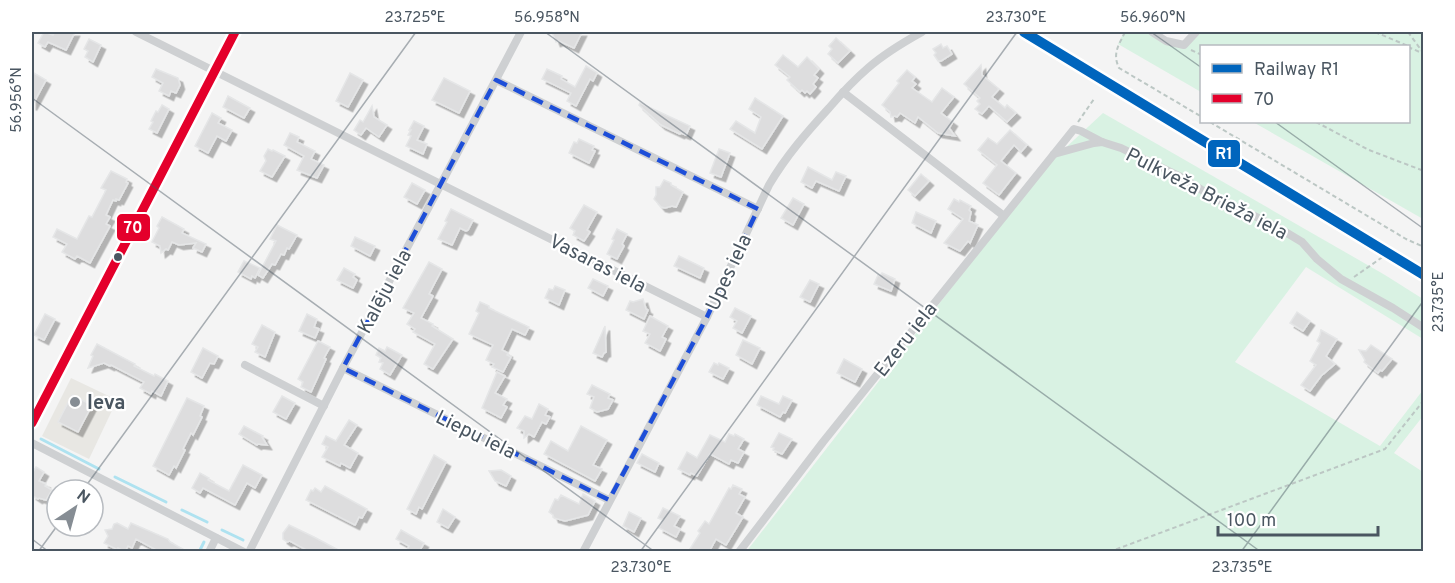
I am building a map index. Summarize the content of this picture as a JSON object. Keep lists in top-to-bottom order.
{
  "streets": {
    "street": [
      "Pulkveža Brieža iela",
      "Vasaras iela",
      "Upes iela",
      "Kalēju iela",
      "Ezeru iela",
      "Liepu iela"
    ]
  },
  "crossings": [
    ["Pulkveža Brieža iela", "Ezeru iela"],
    ["Vasaras iela", "Upes iela"],
    ["Vasaras iela", "Kalēju iela"],
    ["Upes iela", "Liepu iela"],
    ["Kalēju iela", "Liepu iela"]
  ],
  "places": ["Ieva"],
  "lines": ["rail line R1", "transit line 70"],
  "legend": ["Railway R1", "70"],
  "scale_bar": "100 m",
  "north": "top right",
  "coordinates": [
    "23.725°E",
    "56.958°N",
    "23.730°E",
    "56.960°N",
    "56.956°N",
    "23.735°E"
  ]
}
